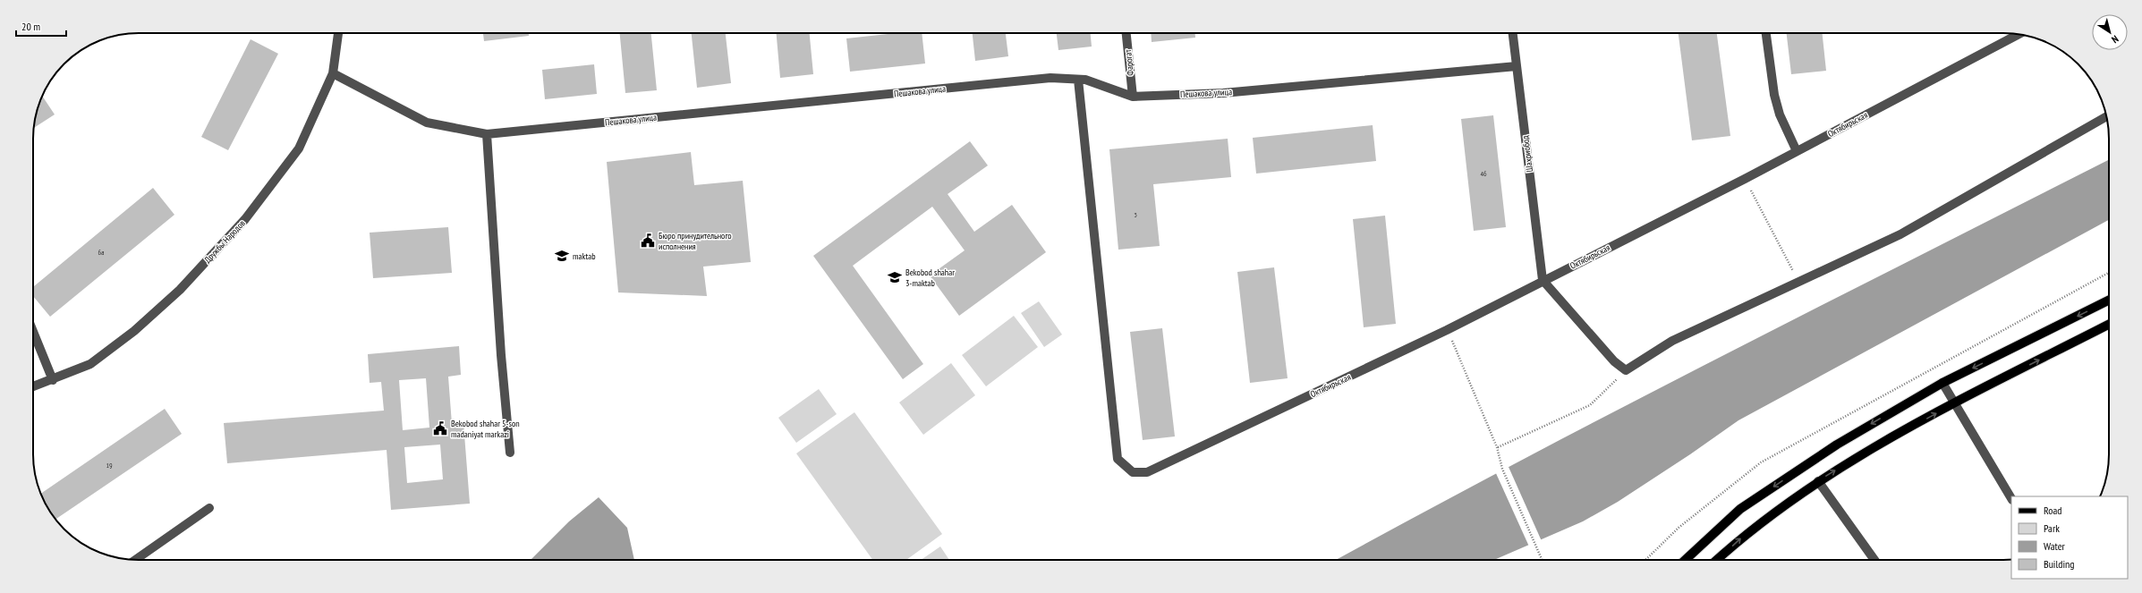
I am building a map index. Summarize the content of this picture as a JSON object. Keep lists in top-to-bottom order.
{
  "streets": {
    "street": [
      "Фарогат",
      "Пешакова улица",
      "Октябирьская",
      "Шахриобод",
      "Дружбы Народов"
    ]
  },
  "crossings": [
    ["Фарогат", "Пешакова улица"],
    ["Пешакова улица", "Октябирьская"],
    ["Пешакова улица", "Шахриобод"],
    ["Пешакова улица", "Дружбы Народов"],
    ["Октябирьская", "Шахриобод"]
  ],
  "places": {
    "public building": ["Бюро принудительного исполнения", "Bekobod shahar 5-son madaniyat markazi"],
    "school or university": ["maktab", "Bekobod shahar 3-maktab"]
  },
  "house_numbers": [
    "46",
    "3",
    "6а",
    "19"
  ],
  "legend": [
    "Road",
    "Park",
    "Water",
    "Building"
  ],
  "scale_bar": "20 m",
  "north": "bottom right"
}
